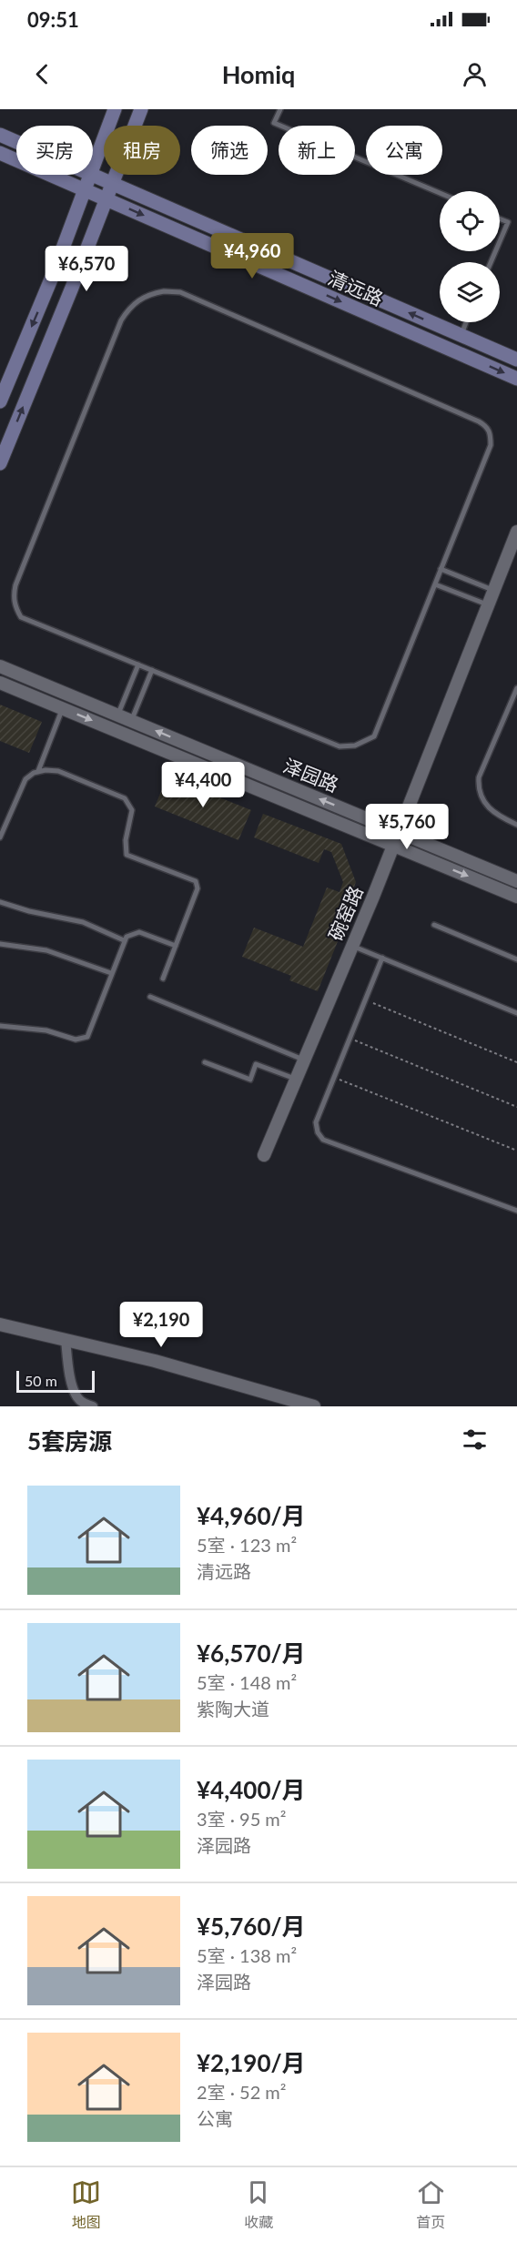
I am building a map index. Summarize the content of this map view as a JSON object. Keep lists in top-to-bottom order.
{
  "streets": {
    "main road": ["清远路"],
    "street": ["泽园路", "碗窑路"]
  },
  "crossings": [
    ["泽园路", "碗窑路"]
  ],
  "scale_bar": "50 m",
  "page": {
    "status": "09:51",
    "header": "Homiq",
    "chip": [
      "买房",
      "租房",
      "筛选",
      "新上",
      "公寓"
    ],
    "price": [
      "¥4,960",
      "¥6,570",
      "¥4,400",
      "¥5,760",
      "¥2,190"
    ],
    "scale": "50 m",
    "heading": "5套房源",
    "list": [
      {
        "name": "¥4,960/月",
        "note": "5室 · 123 m² · 清远路"
      },
      {
        "name": "¥6,570/月",
        "note": "5室 · 148 m² · 紫陶大道"
      },
      {
        "name": "¥4,400/月",
        "note": "3室 · 95 m² · 泽园路"
      },
      {
        "name": "¥5,760/月",
        "note": "5室 · 138 m² · 泽园路"
      },
      {
        "name": "¥2,190/月",
        "note": "2室 · 52 m² · 公寓"
      }
    ],
    "tabs": ["地图", "收藏", "首页"]
  }
}
